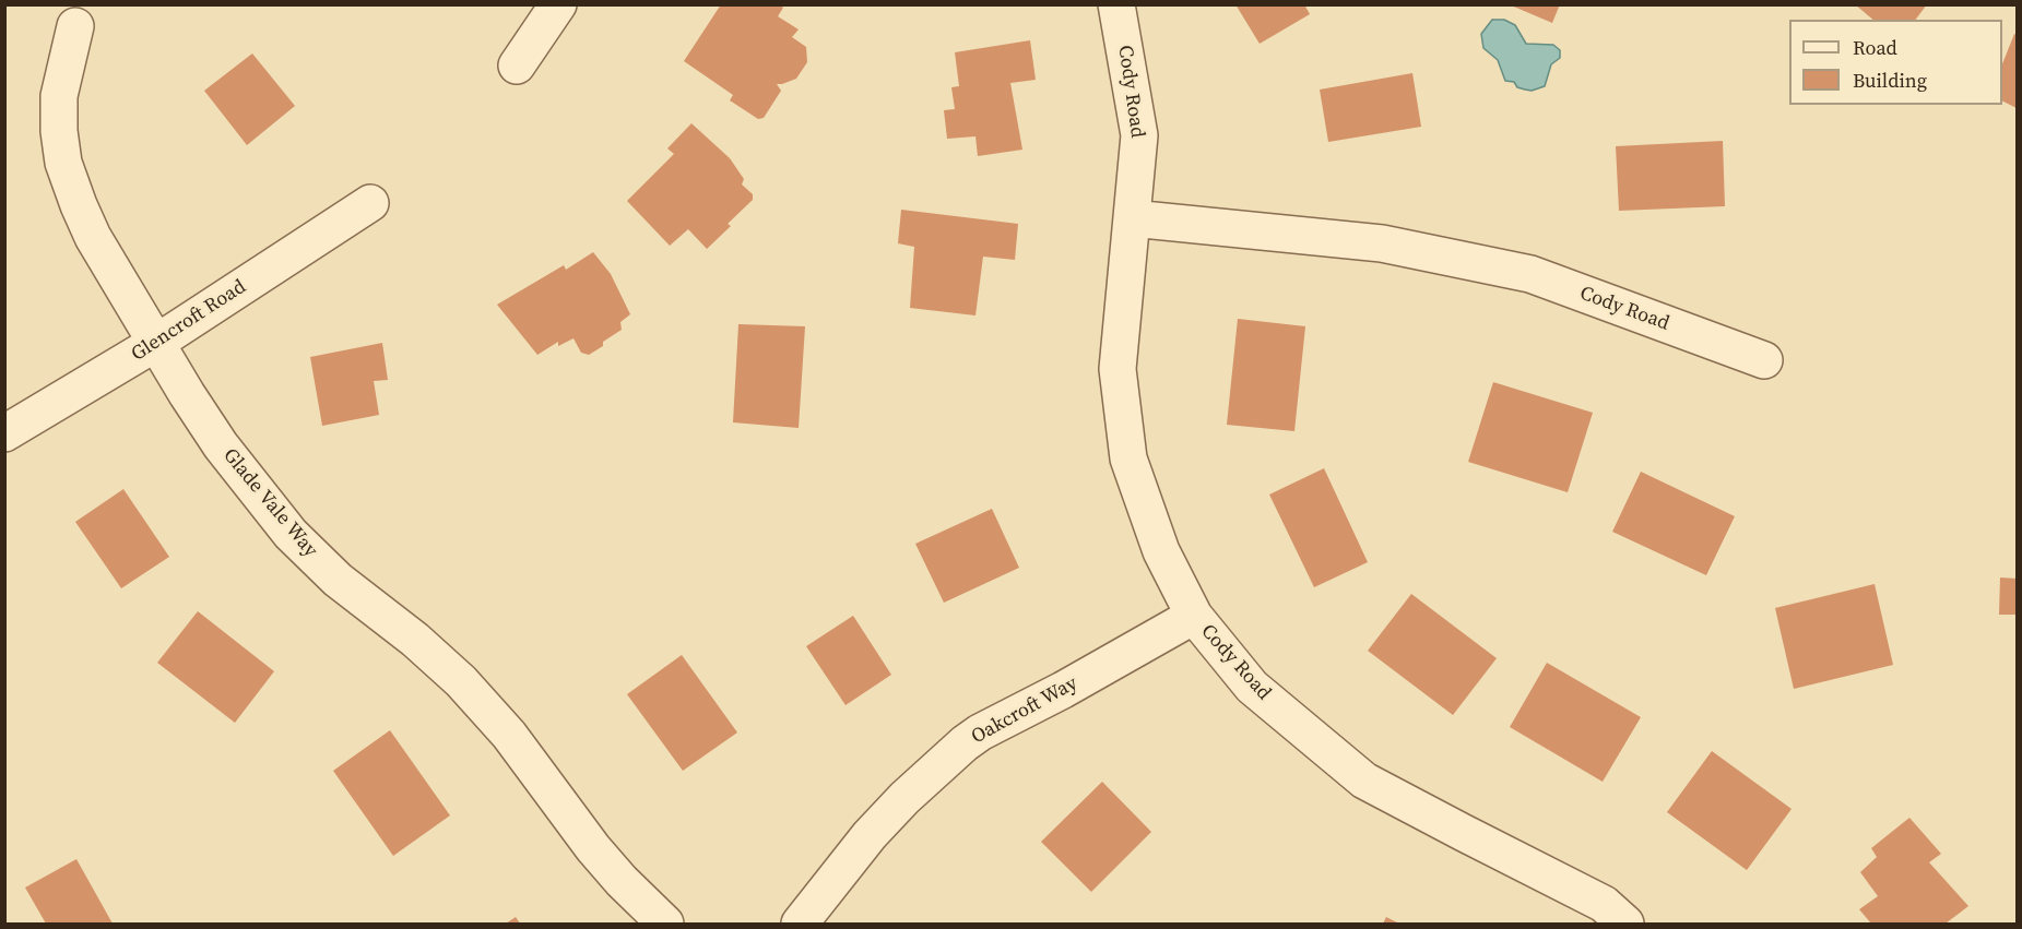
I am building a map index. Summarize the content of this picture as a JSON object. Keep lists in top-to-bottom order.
{
  "streets": {
    "street": [
      "Cody Road",
      "Glencroft Road",
      "Glade Vale Way",
      "Oakcroft Way"
    ]
  },
  "crossings": [
    ["Cody Road", "Oakcroft Way"],
    ["Glencroft Road", "Glade Vale Way"]
  ],
  "legend": ["Road", "Building"]
}
